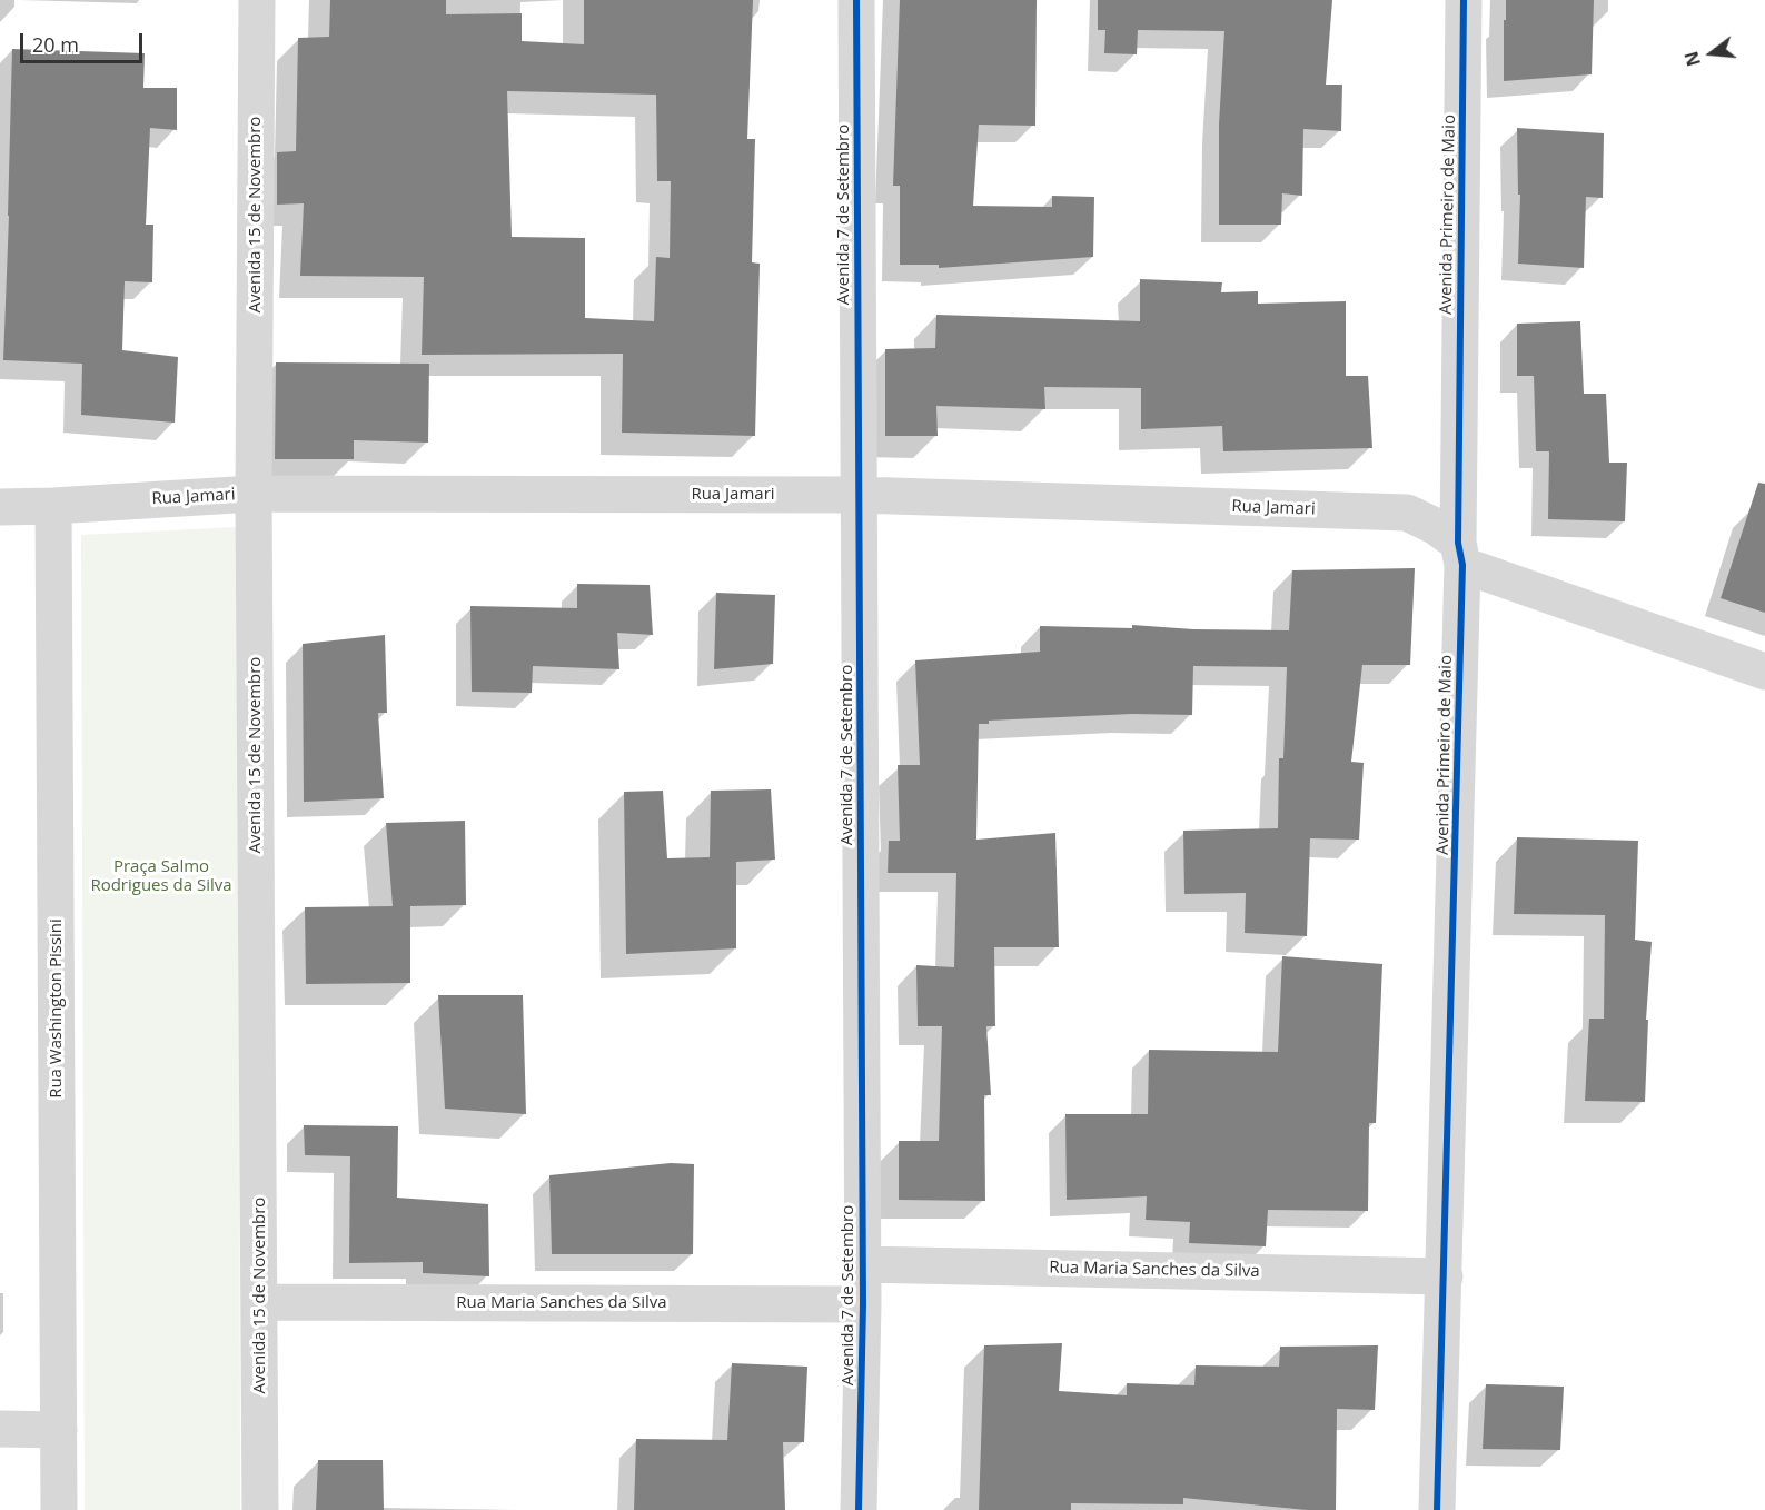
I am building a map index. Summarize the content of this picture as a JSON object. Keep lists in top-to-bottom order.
{
  "streets": {
    "street": [
      "Avenida 15 de Novembro",
      "Avenida 7 de Setembro",
      "Avenida Primeiro de Maio",
      "Rua Jamari",
      "Rua Washington Pissini",
      "Rua Maria Sanches da Silva"
    ]
  },
  "crossings": [
    ["Avenida 15 de Novembro", "Rua Jamari"],
    ["Avenida 15 de Novembro", "Rua Maria Sanches da Silva"],
    ["Avenida 7 de Setembro", "Rua Jamari"],
    ["Avenida 7 de Setembro", "Rua Maria Sanches da Silva"],
    ["Avenida Primeiro de Maio", "Rua Jamari"],
    ["Avenida Primeiro de Maio", "Rua Maria Sanches da Silva"],
    ["Rua Jamari", "Rua Washington Pissini"]
  ],
  "parks": ["Praça Salmo Rodrigues da Silva"],
  "scale_bar": "20 m",
  "north": "left"
}
